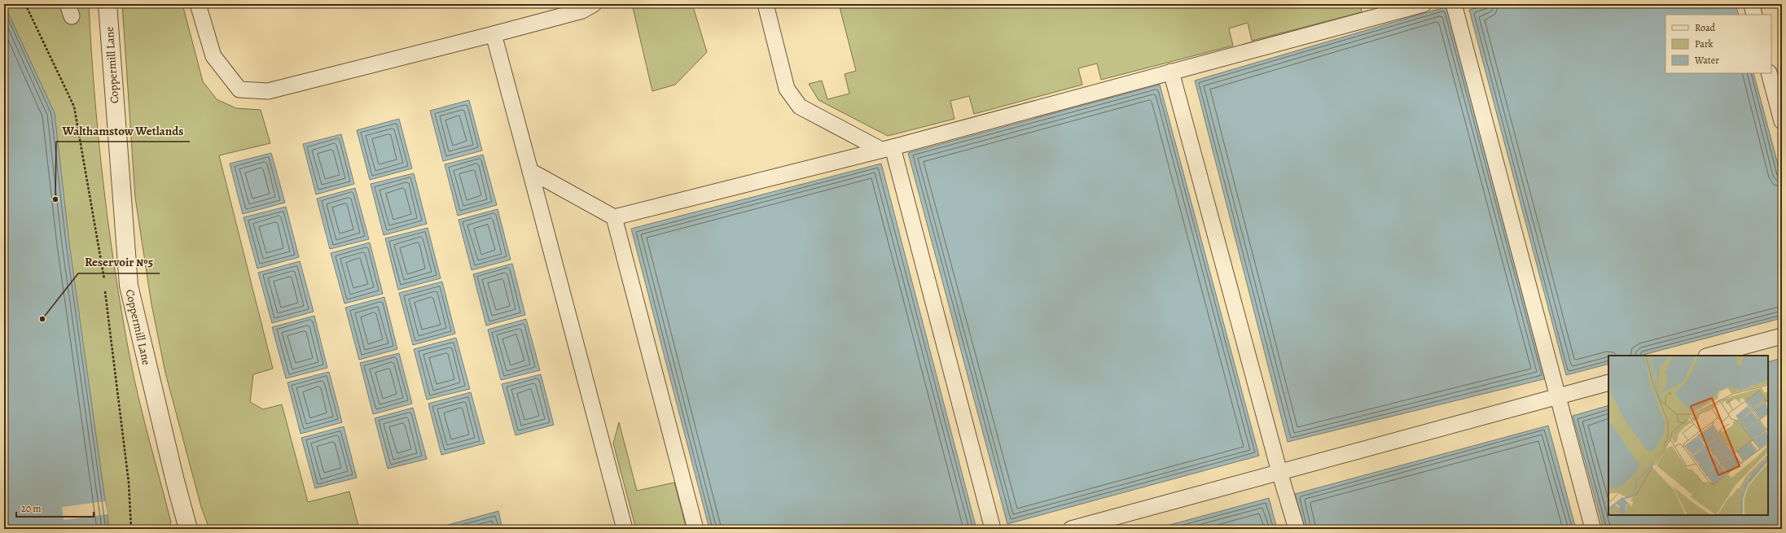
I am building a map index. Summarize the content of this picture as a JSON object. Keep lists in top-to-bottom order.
{
  "streets": {
    "street": ["Coppermill Lane"]
  },
  "places": ["Walthamstow Wetlands", "Reservoir №5"],
  "legend": ["Road", "Park", "Water"],
  "scale_bar": "20 m"
}
